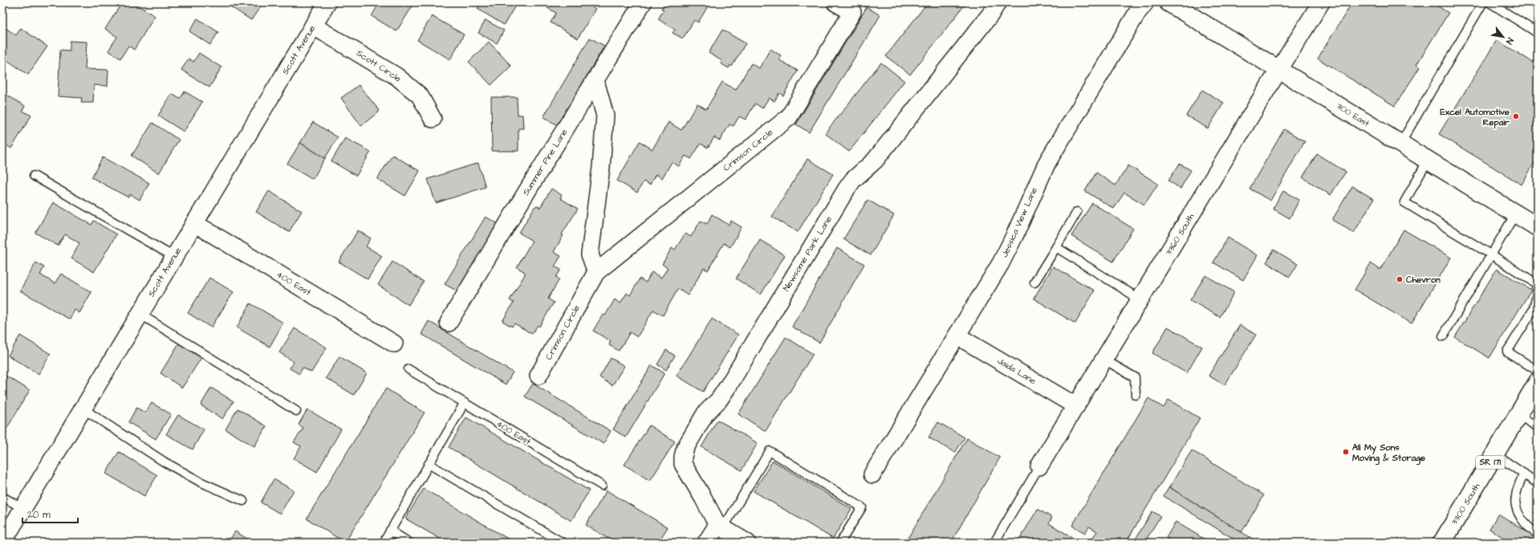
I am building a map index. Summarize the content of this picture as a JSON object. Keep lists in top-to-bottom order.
{
  "streets": {
    "street": [
      "Scott Avenue",
      "Scott Circle",
      "300 East",
      "Crimson Circle",
      "Summer Pine Lane",
      "Jessica View Lane",
      "3360 South",
      "Newsome Park Lane",
      "400 East",
      "Jaida Lane",
      "SR 171",
      "3300 South"
    ]
  },
  "crossings": [
    ["Scott Avenue", "Scott Circle"],
    ["Scott Avenue", "400 East"],
    ["300 East", "3360 South"],
    ["Jessica View Lane", "Jaida Lane"],
    ["3360 South", "Jaida Lane"]
  ],
  "places": ["Excel Automotive Repair", "Chevron", "All My Sons Moving & Storage"],
  "scale_bar": "20 m",
  "north": "bottom right"
}
